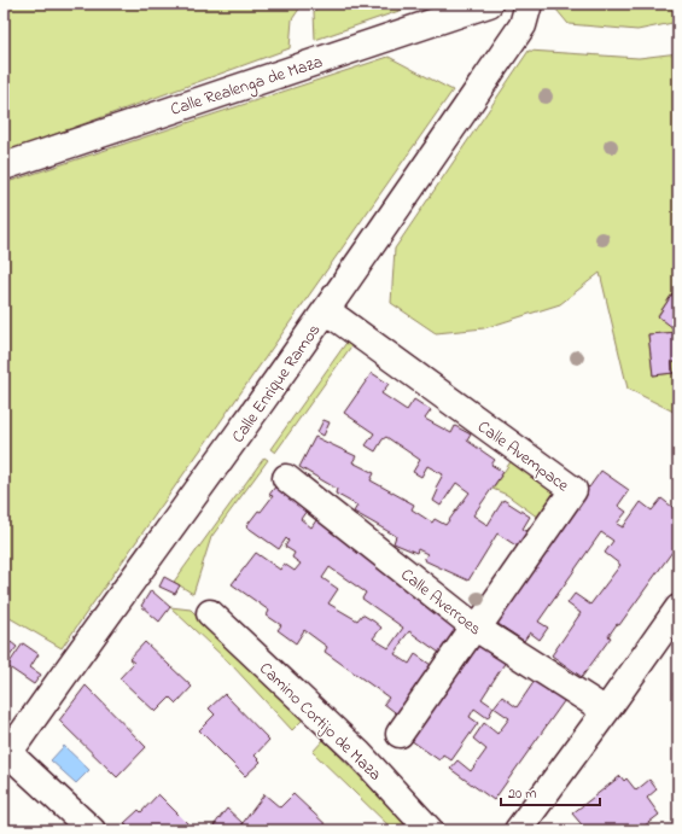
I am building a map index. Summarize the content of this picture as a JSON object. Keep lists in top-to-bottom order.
{
  "streets": {
    "street": [
      "Calle Realenga de Maza",
      "Calle Enrique Ramos",
      "Calle Avempace",
      "Calle Averroes",
      "Camino Cortijo de Maza"
    ]
  },
  "crossings": [
    ["Calle Enrique Ramos", "Calle Avempace"],
    ["Calle Avempace", "Calle Averroes"]
  ],
  "scale_bar": "20 m"
}
